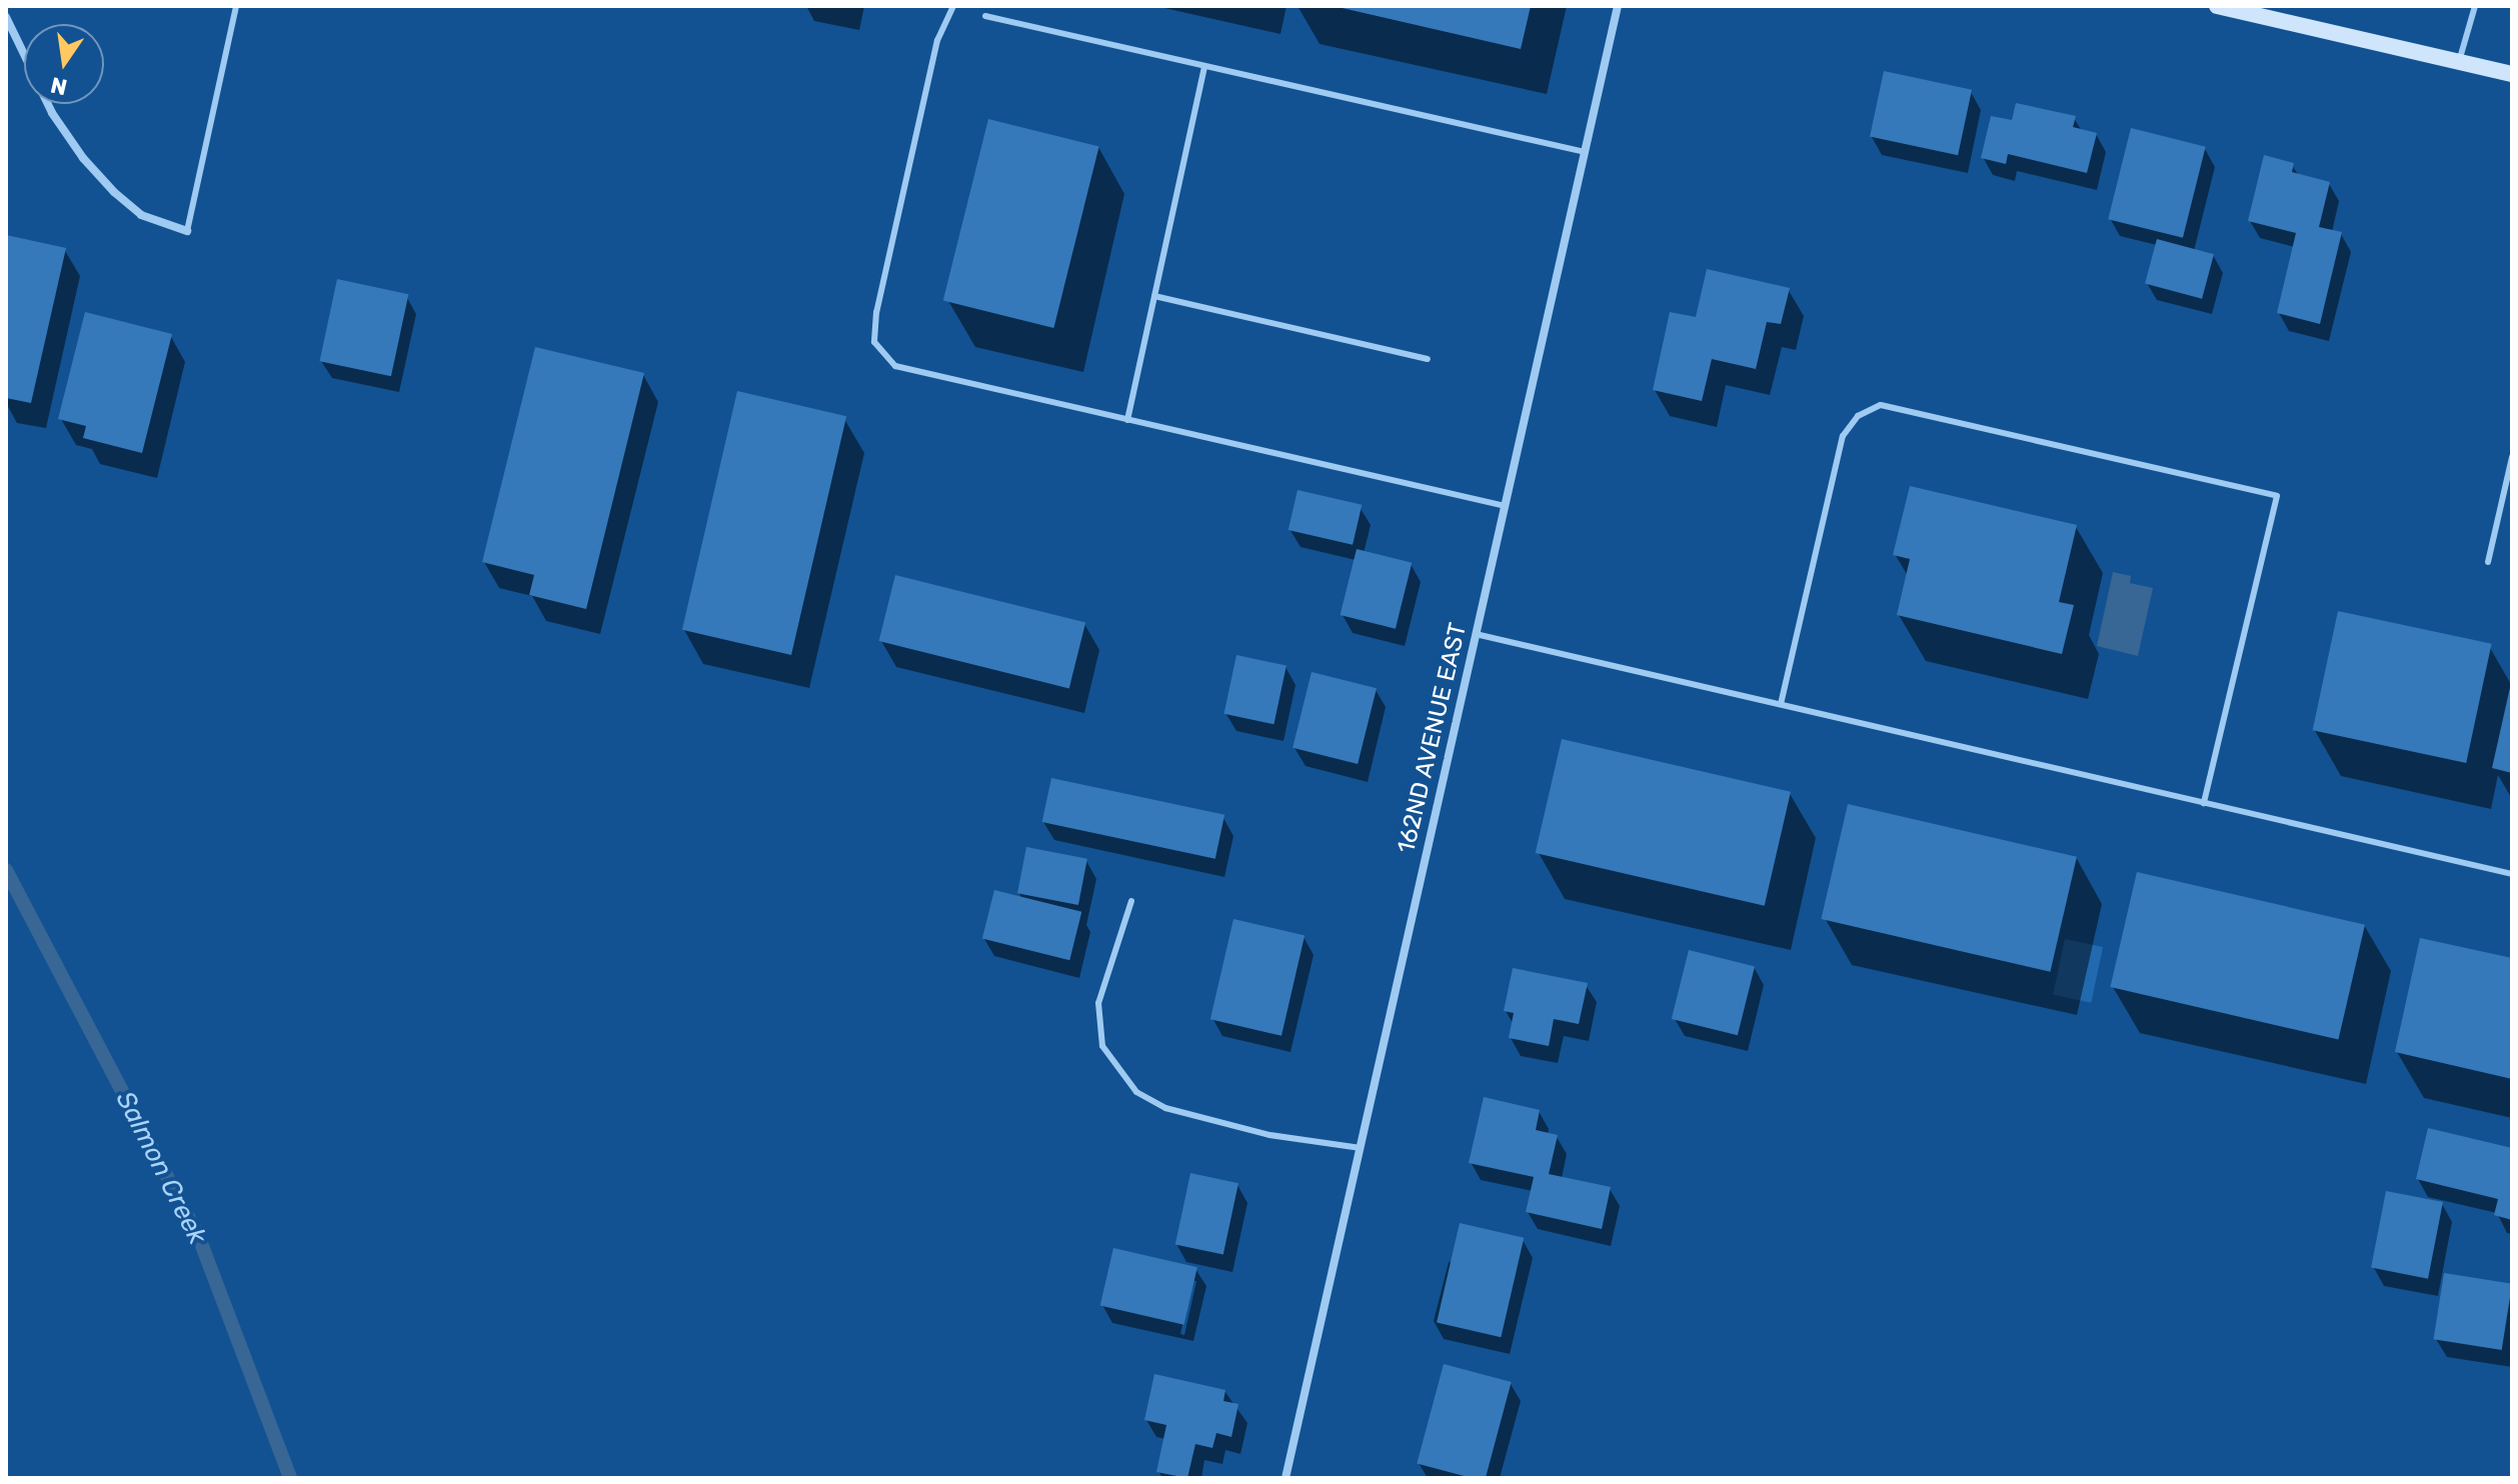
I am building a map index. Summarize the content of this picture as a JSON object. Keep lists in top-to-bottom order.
{
  "streets": {
    "street": ["162ND AVENUE EAST"]
  },
  "water": ["Salmon Creek"],
  "north": "bottom"
}
